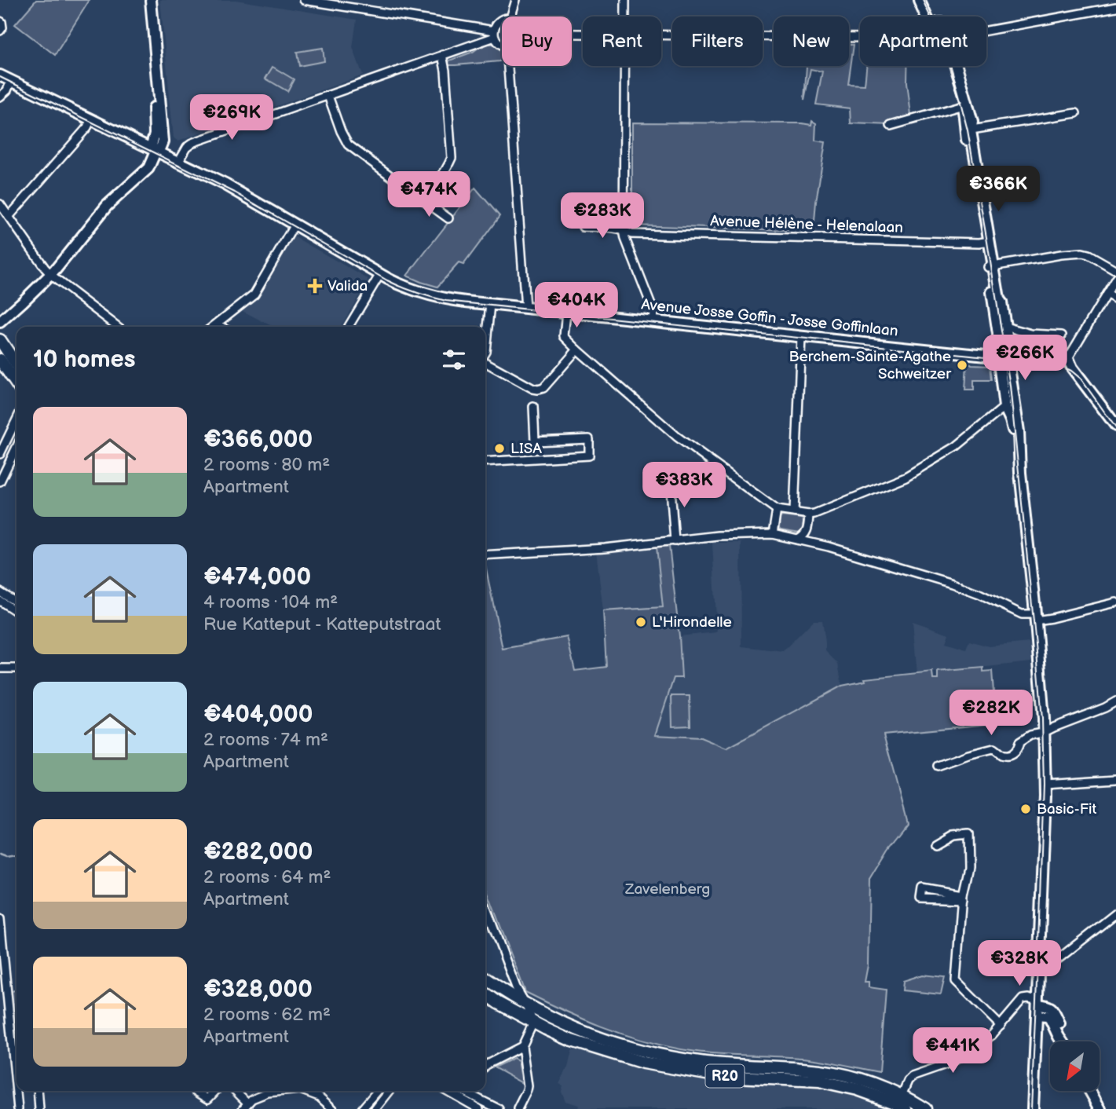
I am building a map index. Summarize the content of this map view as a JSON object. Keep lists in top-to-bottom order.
{
  "streets": {
    "main road": ["Avenue Josse Goffin - Josse Goffinlaan", "R20"],
    "street": ["Avenue Hélène - Helenalaan"]
  },
  "parks": ["Zavelenberg"],
  "places": {
    "health": ["Valida"],
    "other": [
      "Berchem-Sainte-Agathe Schweitzer",
      "LISA",
      "L'Hirondelle",
      "Basic-Fit"
    ]
  },
  "north": "bottom left",
  "page": {
    "chip": [
      "Buy",
      "Rent",
      "Filters",
      "New",
      "Apartment"
    ],
    "price": [
      "€269K",
      "€366K",
      "€474K",
      "€283K",
      "€404K",
      "€266K",
      "€383K",
      "€282K",
      "€328K",
      "€441K"
    ],
    "heading": "10 homes",
    "list": [
      {
        "name": "€366,000",
        "note": "2 rooms · 80 m² · Apartment"
      },
      {
        "name": "€474,000",
        "note": "4 rooms · 104 m² · Rue Katteput - Katteputstraat"
      },
      {
        "name": "€404,000",
        "note": "2 rooms · 74 m² · Apartment"
      },
      {
        "name": "€282,000",
        "note": "2 rooms · 64 m² · Apartment"
      },
      {
        "name": "€328,000",
        "note": "2 rooms · 62 m² · Apartment"
      }
    ]
  }
}
